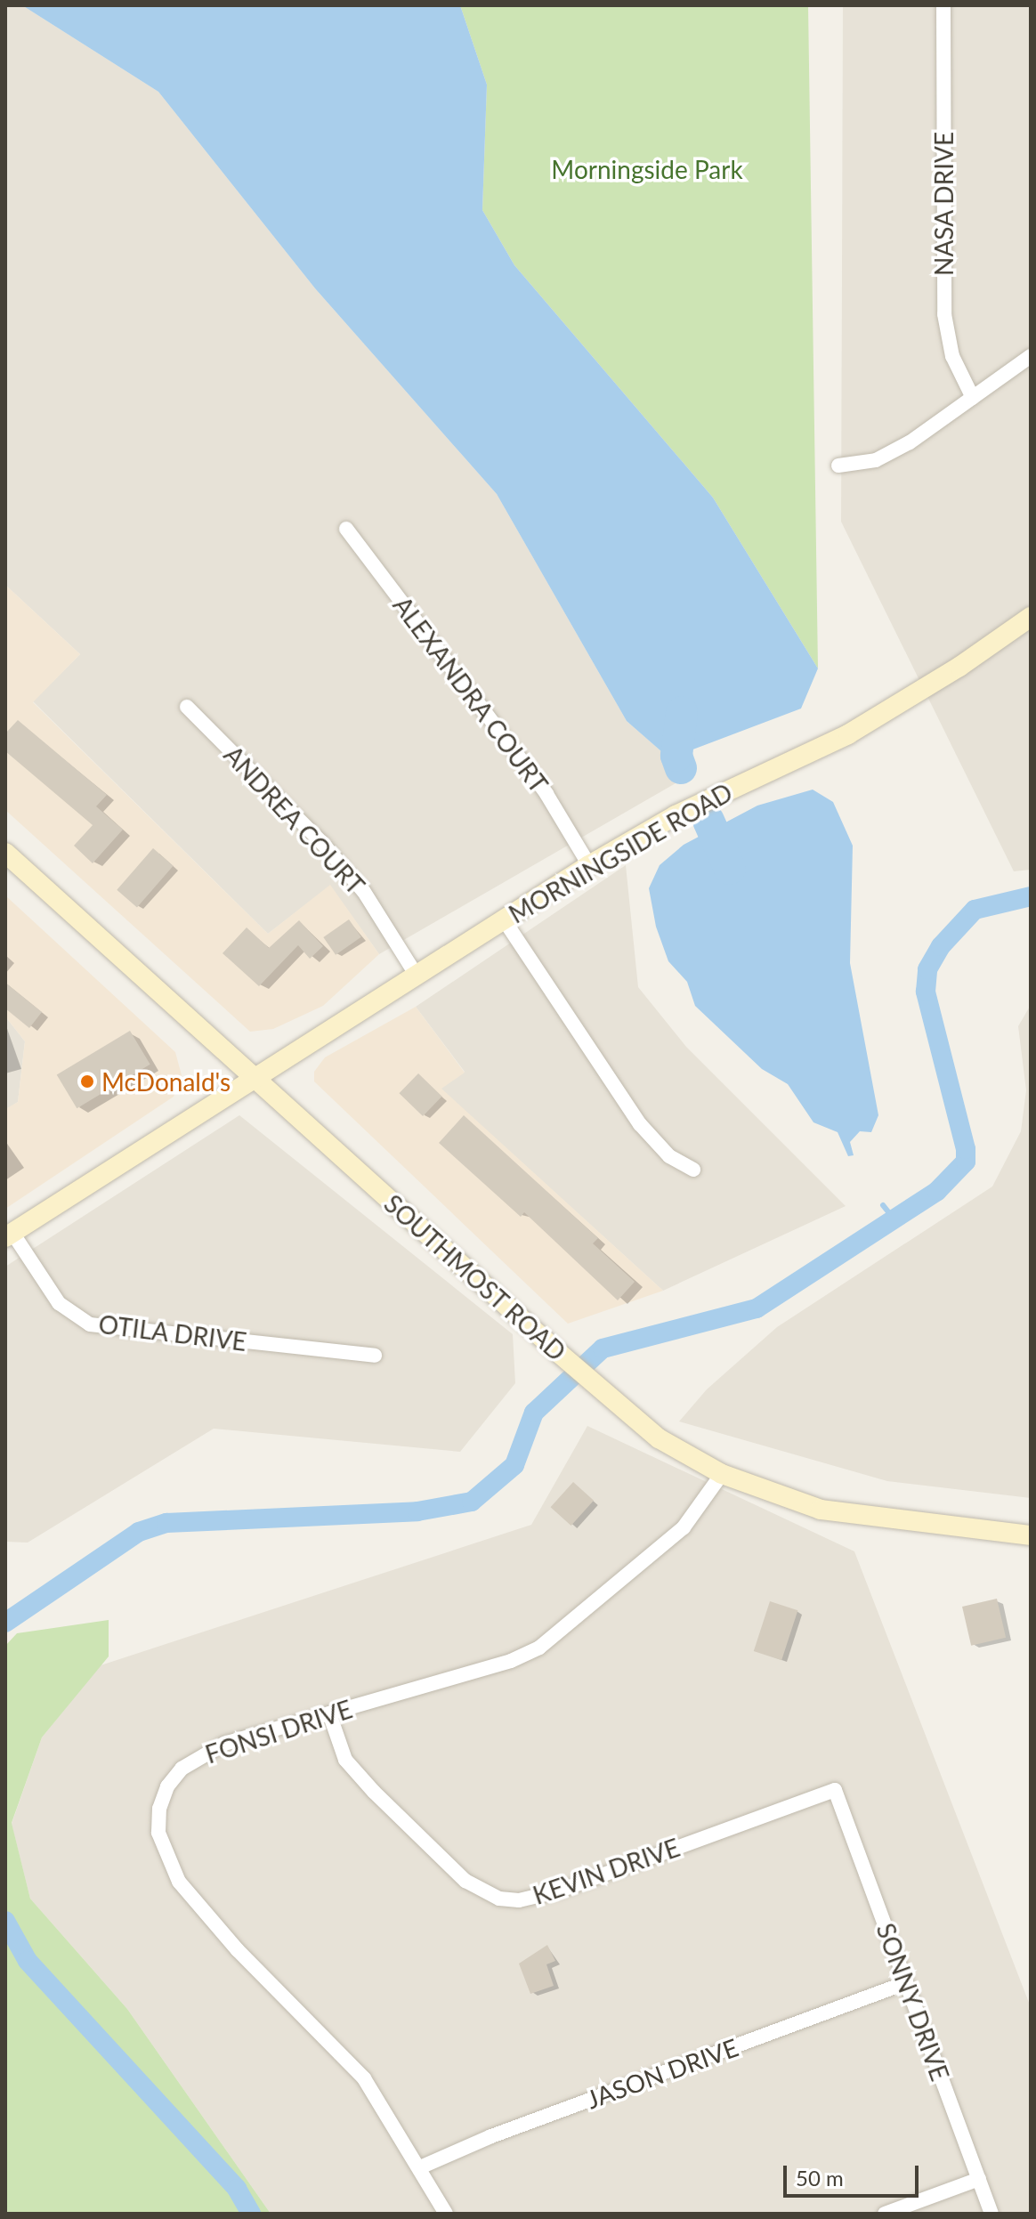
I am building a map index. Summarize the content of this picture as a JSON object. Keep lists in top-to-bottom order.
{
  "streets": {
    "main road": ["MORNINGSIDE ROAD", "SOUTHMOST ROAD"],
    "street": [
      "NASA DRIVE",
      "ALEXANDRA COURT",
      "ANDREA COURT",
      "OTILA DRIVE",
      "FONSI DRIVE",
      "KEVIN DRIVE",
      "SONNY DRIVE",
      "JASON DRIVE"
    ]
  },
  "crossings": [
    ["ALEXANDRA COURT", "MORNINGSIDE ROAD"],
    ["ANDREA COURT", "MORNINGSIDE ROAD"],
    ["MORNINGSIDE ROAD", "SOUTHMOST ROAD"],
    ["MORNINGSIDE ROAD", "OTILA DRIVE"],
    ["SOUTHMOST ROAD", "FONSI DRIVE"],
    ["FONSI DRIVE", "KEVIN DRIVE"],
    ["FONSI DRIVE", "JASON DRIVE"],
    ["KEVIN DRIVE", "SONNY DRIVE"],
    ["SONNY DRIVE", "JASON DRIVE"]
  ],
  "parks": ["Morningside Park"],
  "places": ["McDonald's"],
  "scale_bar": "50 m"
}
